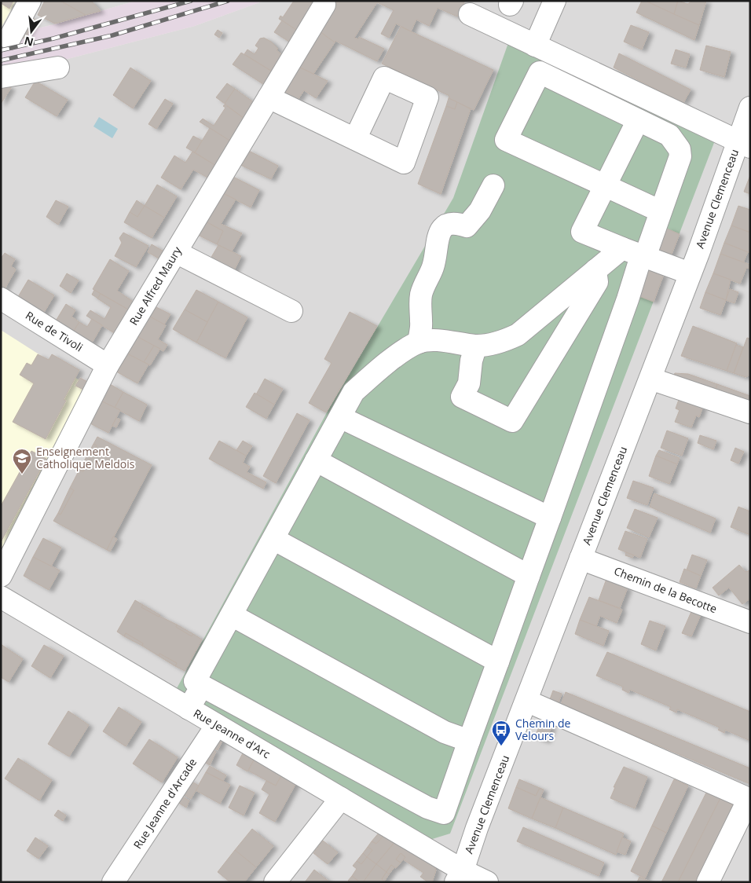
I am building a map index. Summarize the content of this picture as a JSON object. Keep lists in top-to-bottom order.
{
  "streets": {
    "street": [
      "Avenue Clemenceau",
      "Rue Alfred Maury",
      "Rue de Tivoli",
      "Chemin de la Becotte",
      "Rue Jeanne d'Arc",
      "Rue Jeanne d'Arcade"
    ]
  },
  "crossings": [
    ["Avenue Clemenceau", "Chemin de la Becotte"],
    ["Avenue Clemenceau", "Rue Jeanne d'Arc"],
    ["Rue Alfred Maury", "Rue de Tivoli"],
    ["Rue Jeanne d'Arc", "Rue Jeanne d'Arcade"]
  ],
  "places": {
    "school or university": ["Enseignement Catholique Meldois"],
    "bus stop": ["Chemin de Velours"]
  },
  "north": "bottom"
}
